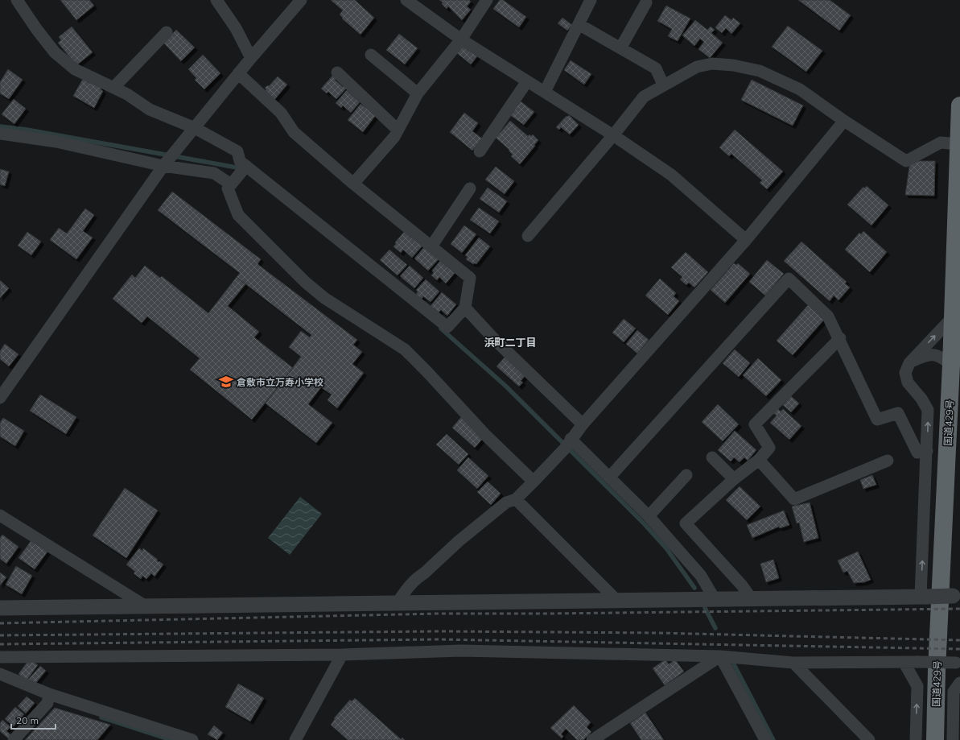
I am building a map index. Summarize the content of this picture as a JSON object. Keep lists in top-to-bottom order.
{
  "streets": {
    "highway": ["国道429号"]
  },
  "districts": ["浜町二丁目"],
  "places": {
    "school or university": ["倉敷市立万寿小学校"]
  },
  "scale_bar": "20 m"
}
